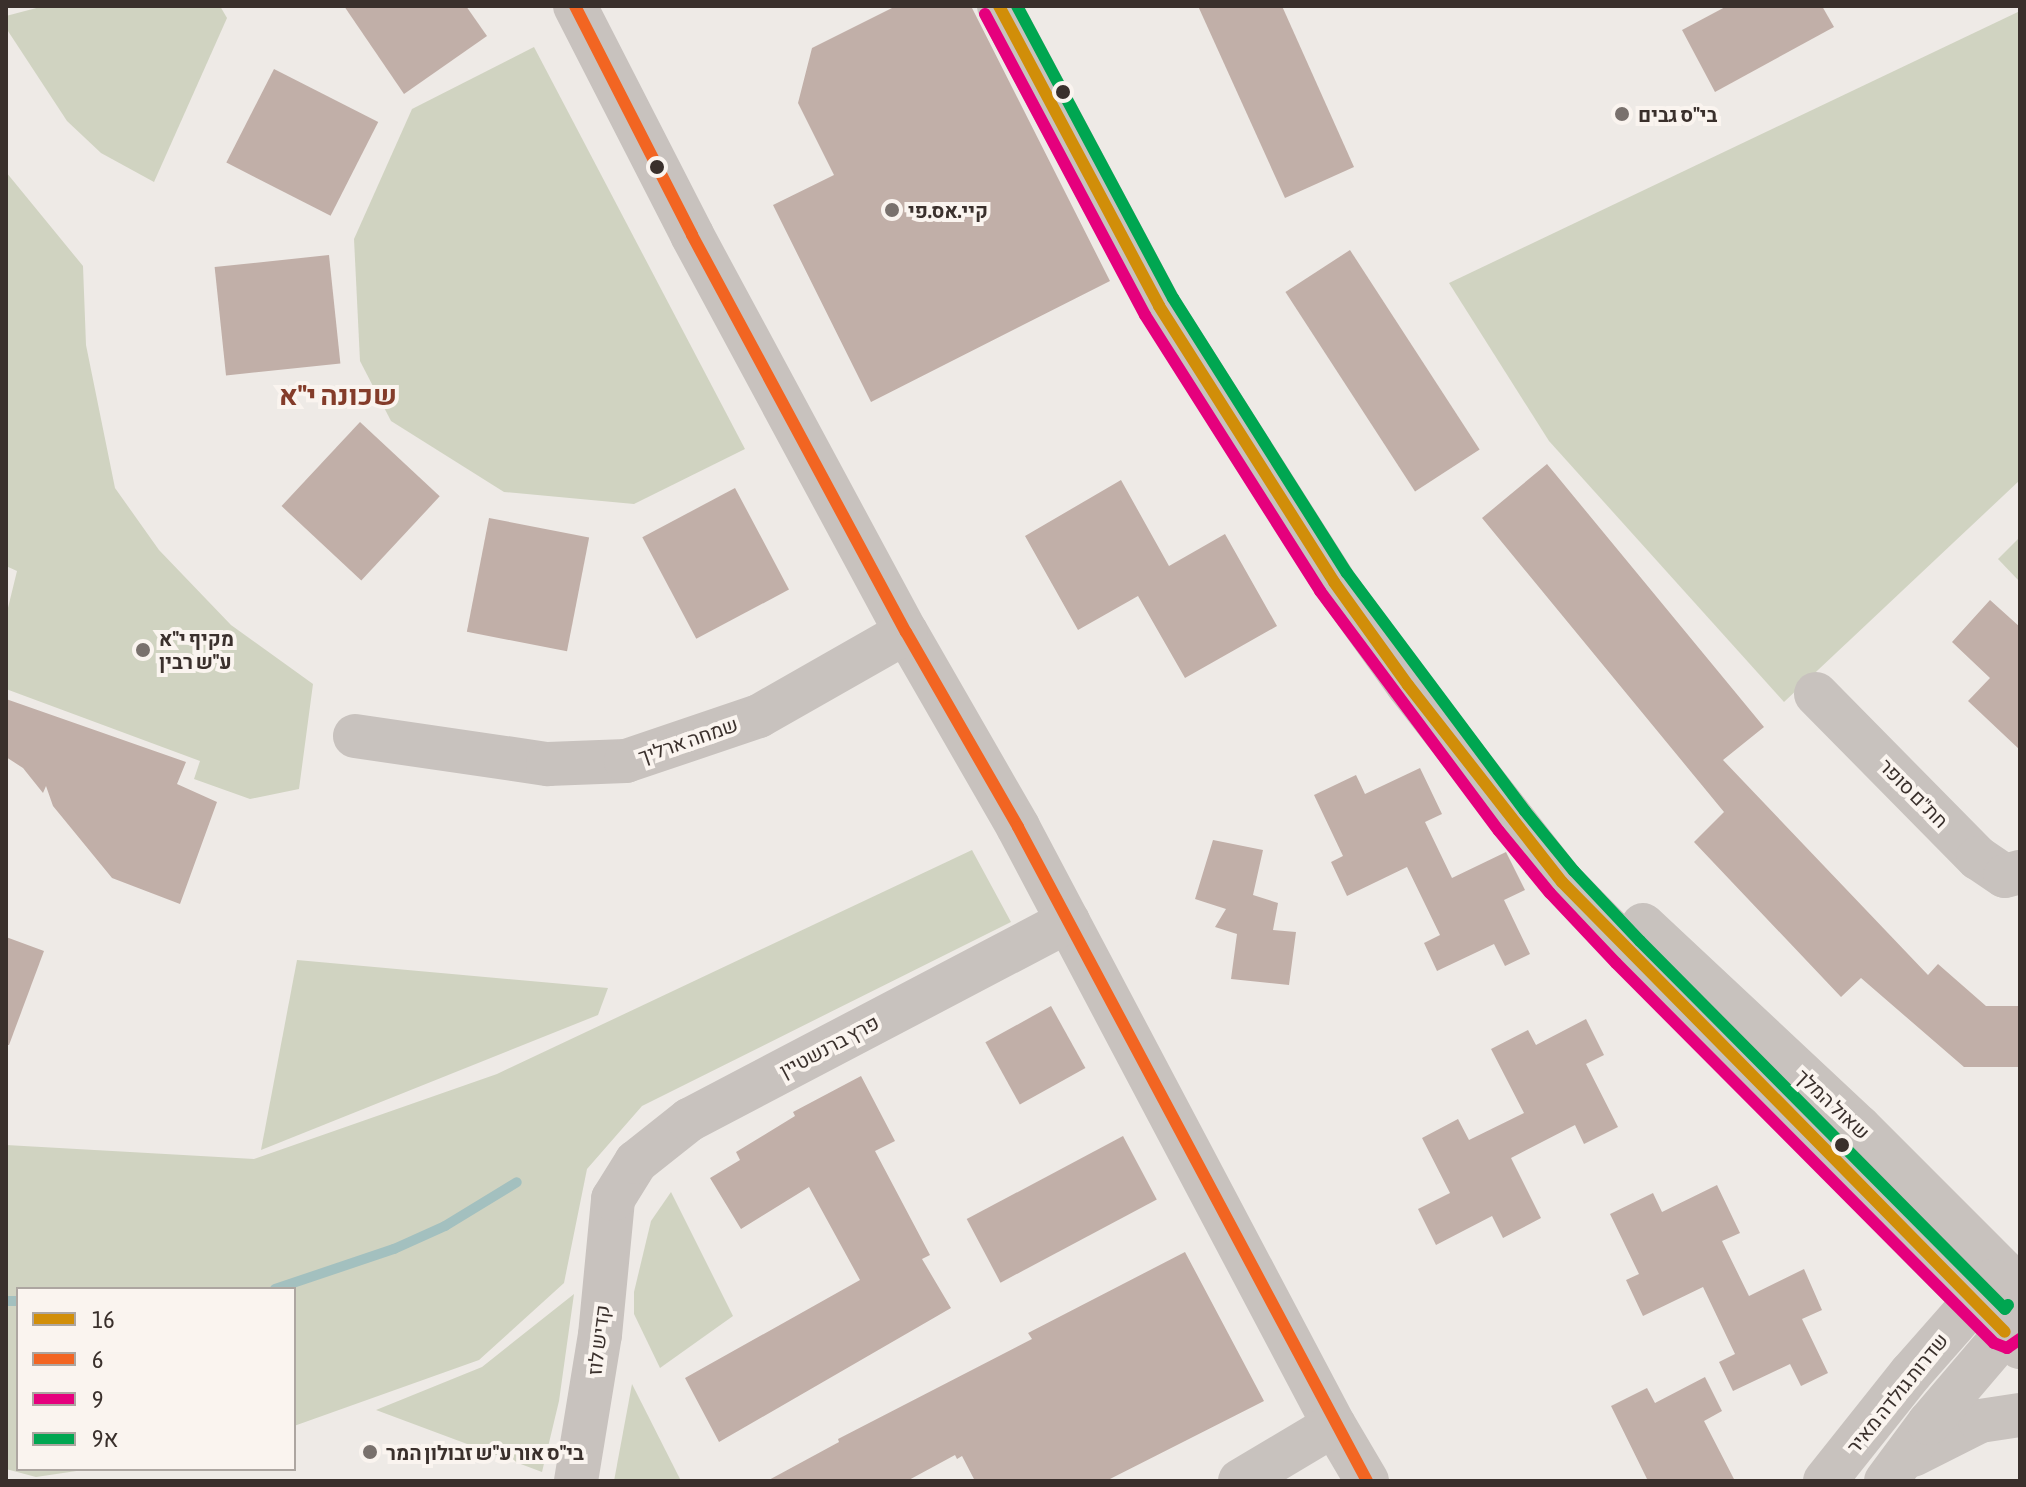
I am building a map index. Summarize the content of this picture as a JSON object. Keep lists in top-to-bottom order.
{
  "streets": {
    "street": [
      "שמחה ארליך",
      "חת\"ם סופר",
      "פרץ ברנשטיין",
      "שאול המלך",
      "קדיש לוז",
      "שדרות גולדה מאיר"
    ]
  },
  "crossings": [
    ["פרץ ברנשטיין", "קדיש לוז"],
    ["שאול המלך", "שדרות גולדה מאיר"]
  ],
  "districts": ["שכונה י\"א"],
  "places": [
    "בי\"ס גבים",
    "קיי.אס.פי",
    "מקיף י\"א ע\"ש רבין",
    "בי\"ס אור ע\"ש זבולון המר"
  ],
  "lines": [
    "transit line 16",
    "transit line 6",
    "transit line 9א",
    "transit line 9"
  ],
  "legend": [
    "16",
    "6",
    "9",
    "9א"
  ]
}
